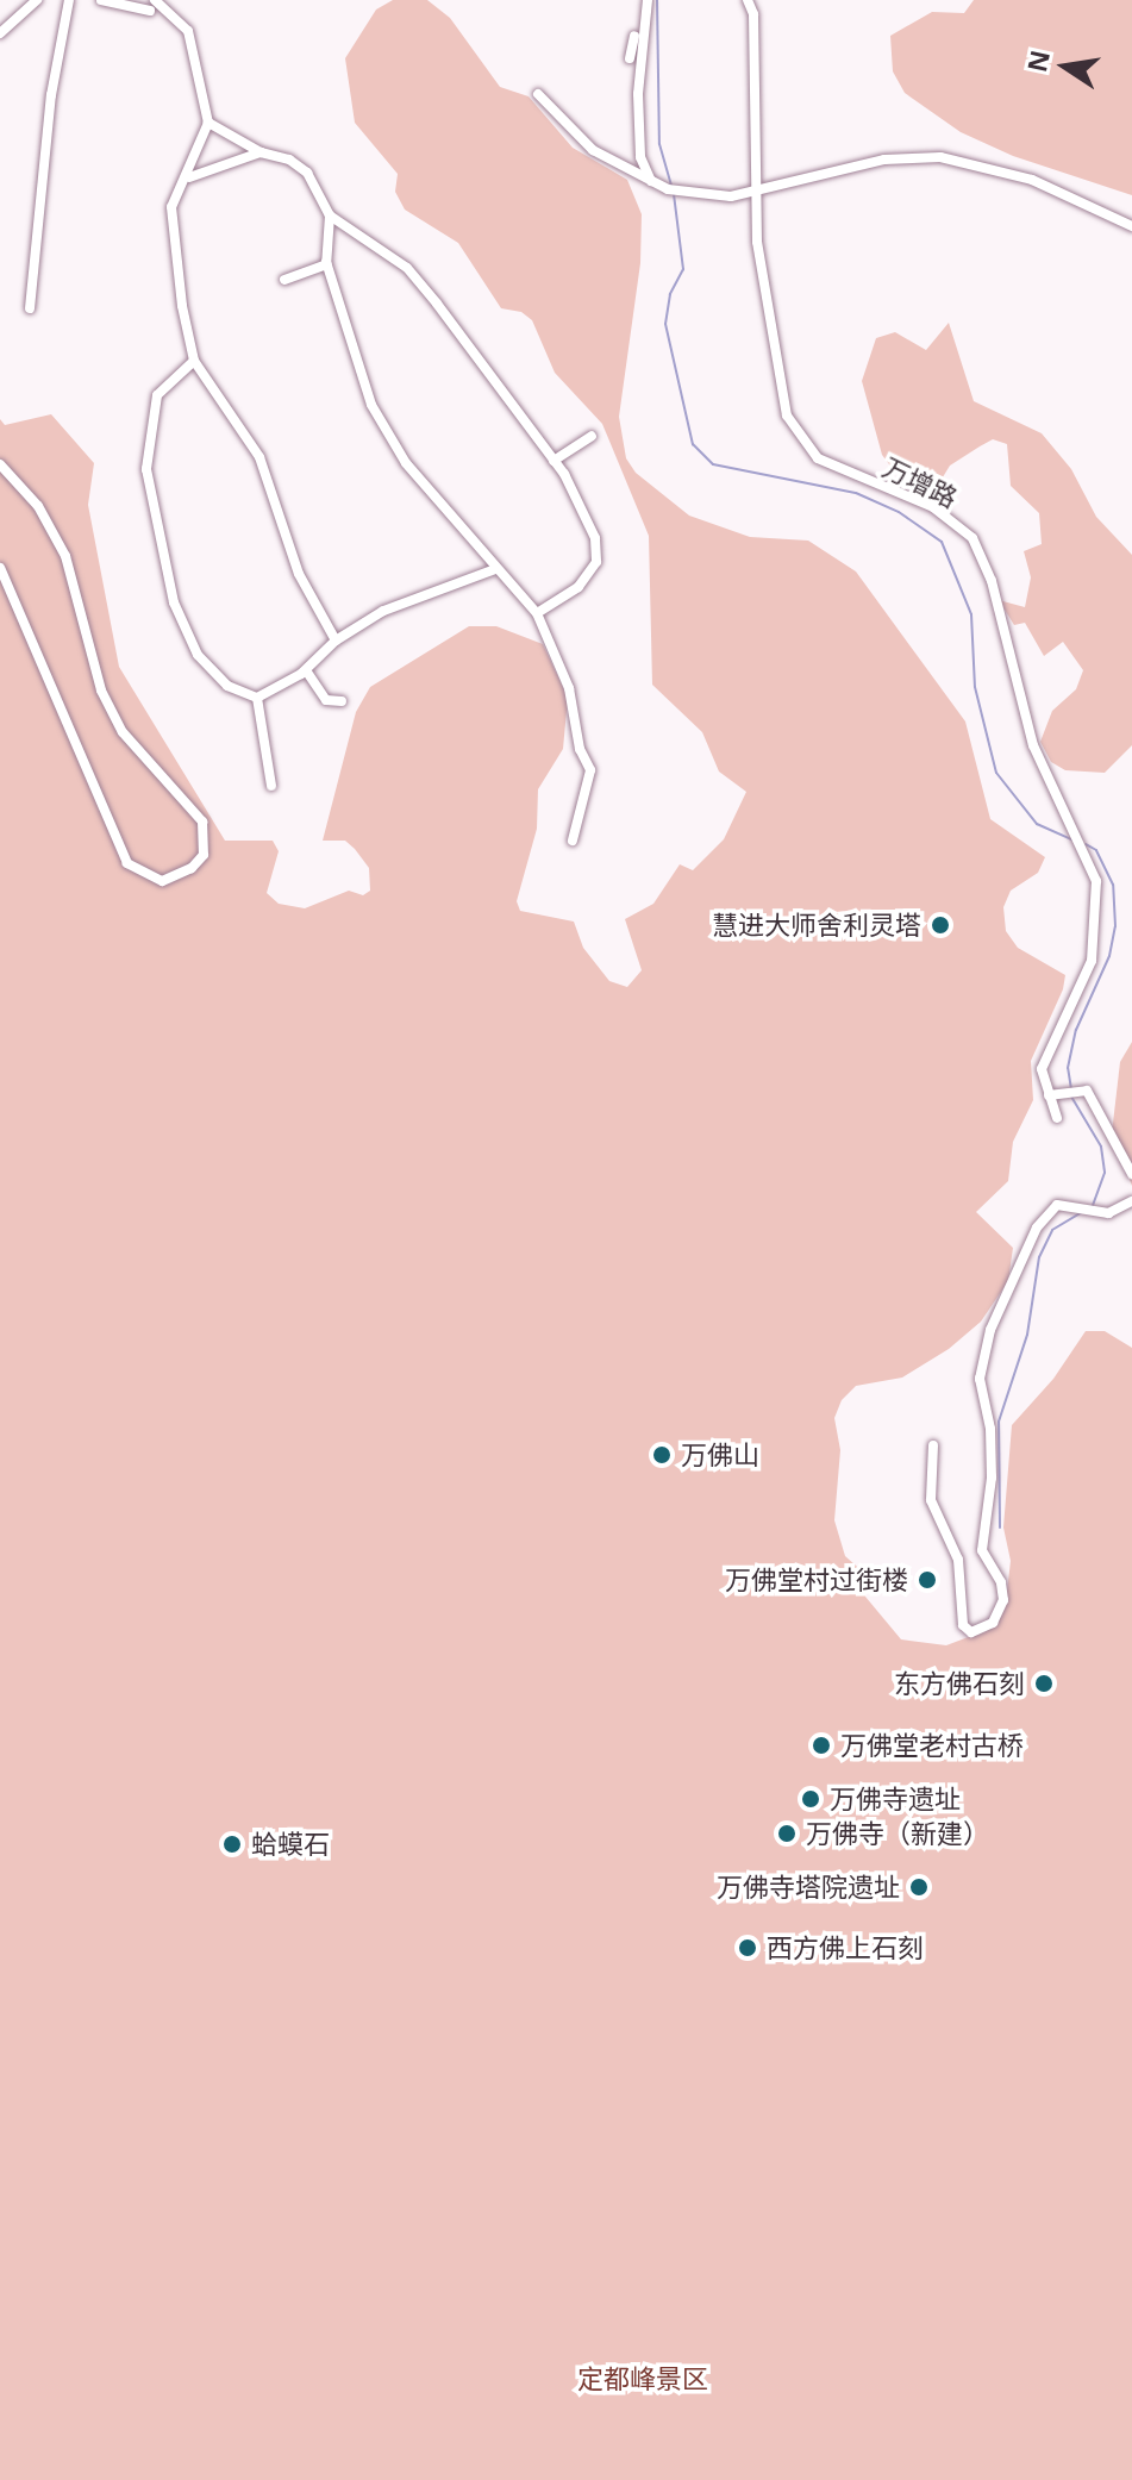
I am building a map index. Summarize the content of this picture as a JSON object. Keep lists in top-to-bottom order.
{
  "streets": {
    "street": ["万增路"]
  },
  "parks": ["定都峰景区"],
  "places": [
    "慧进大师舍利灵塔",
    "万佛山",
    "万佛堂村过街楼",
    "东方佛石刻",
    "万佛堂老村古桥",
    "万佛寺遗址",
    "万佛寺（新建）",
    "蛤蟆石",
    "万佛寺塔院遗址",
    "西方佛上石刻"
  ],
  "north": "left"
}
